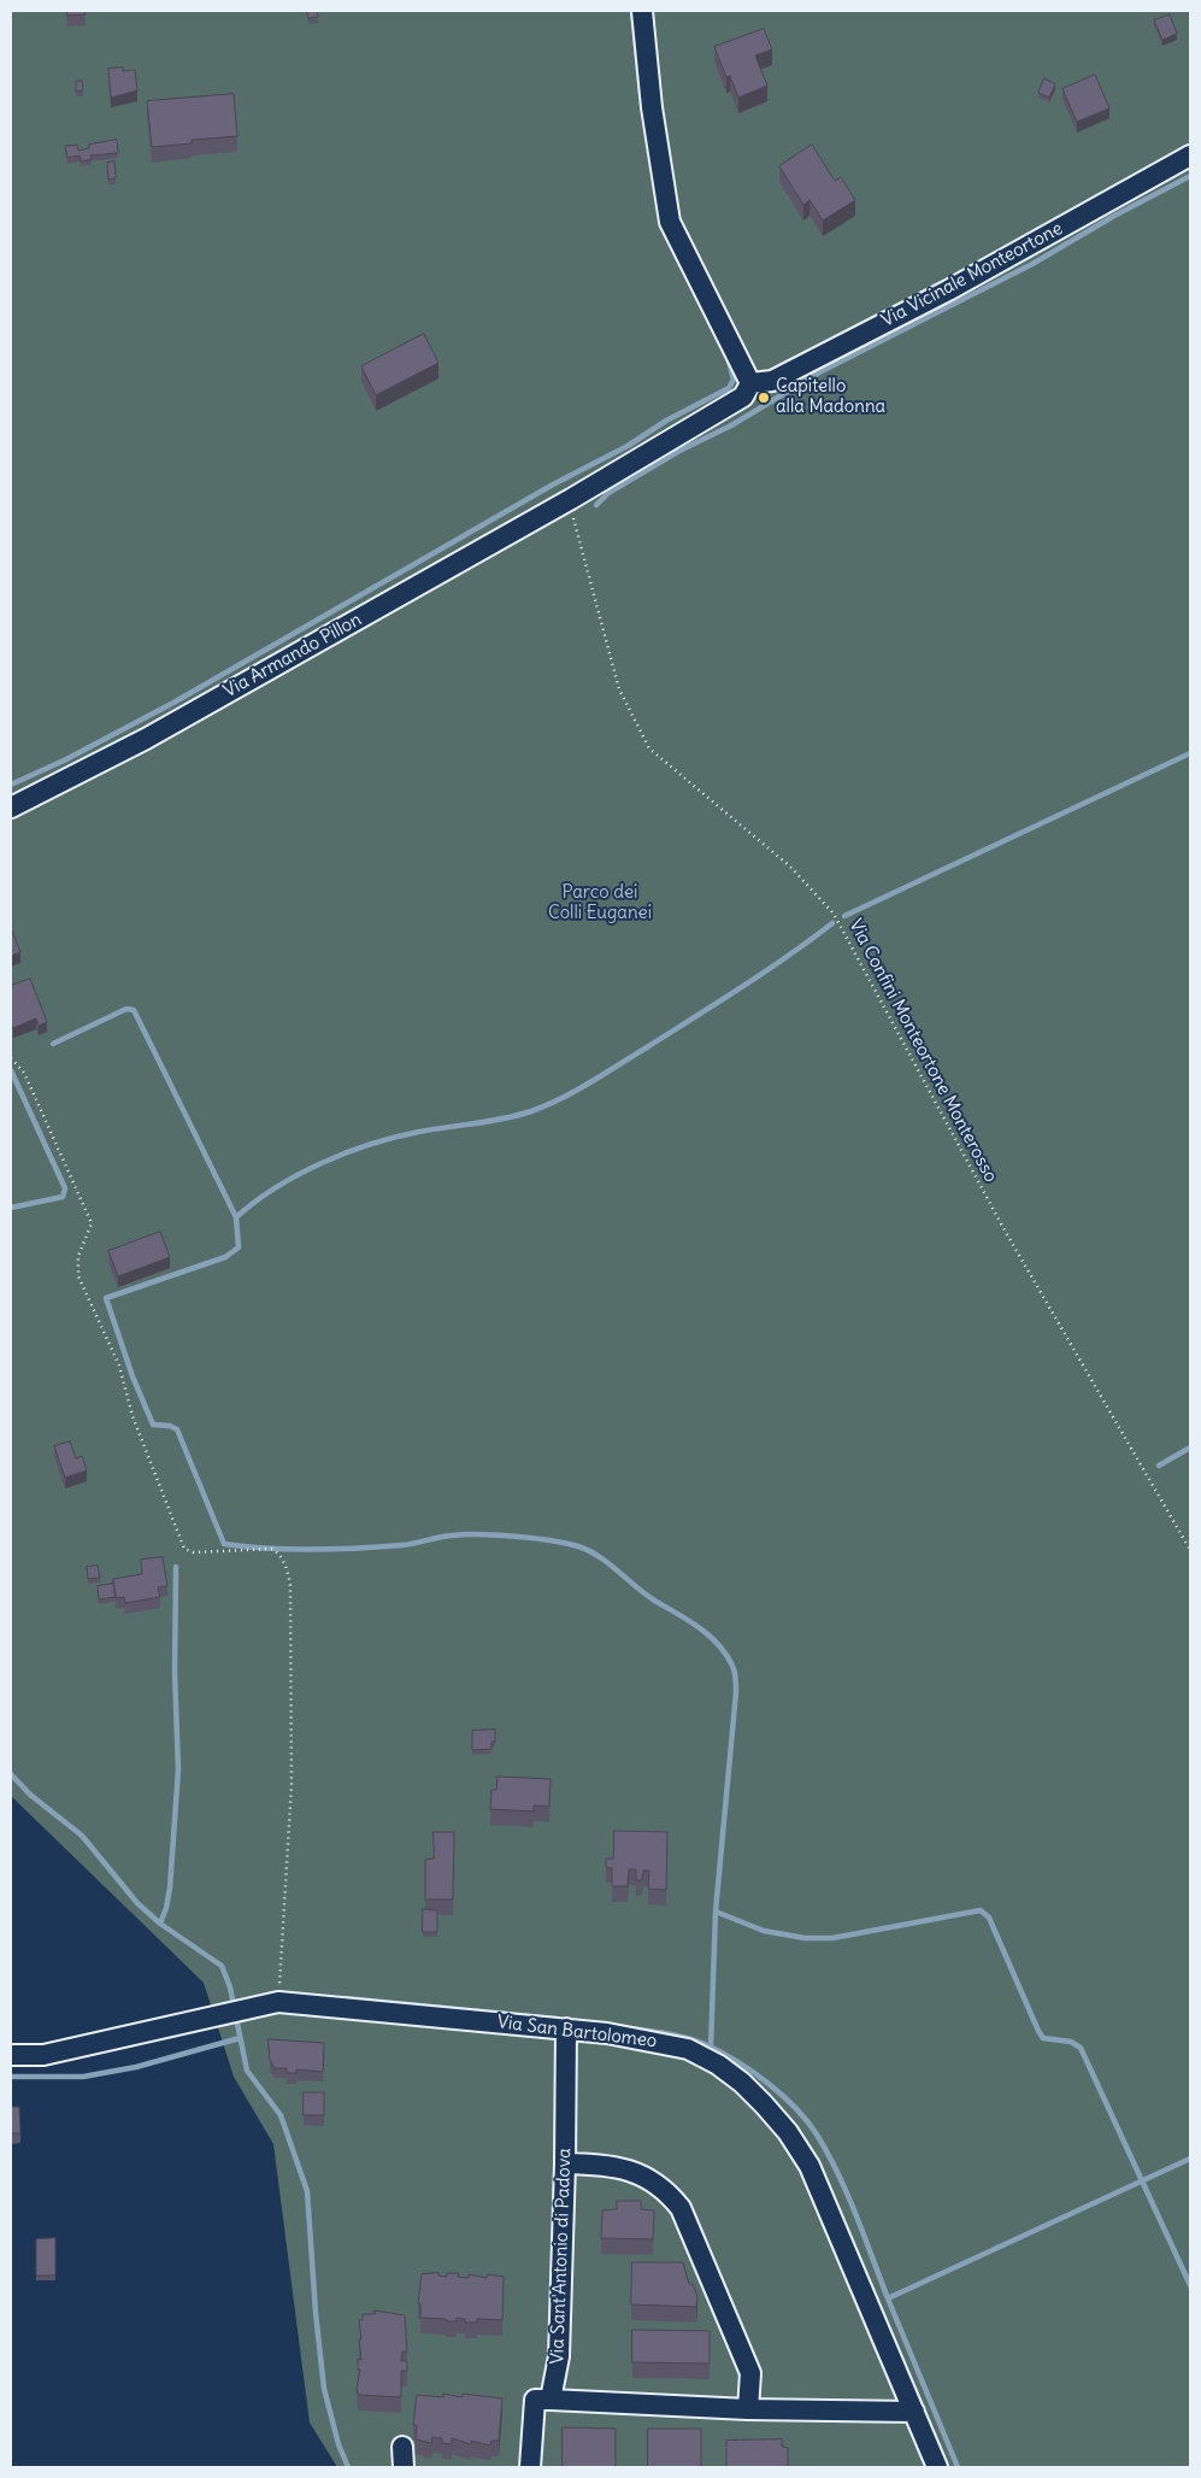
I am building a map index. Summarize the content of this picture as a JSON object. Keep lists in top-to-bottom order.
{
  "streets": {
    "street": [
      "Via Vicinale Monteortone",
      "Via Armando Pillon",
      "Via San Bartolomeo",
      "Via Sant'Antonio di Padova"
    ],
    "path": ["Via Confini Monteortone Monterosso"]
  },
  "crossings": [
    ["Via Vicinale Monteortone", "Via Armando Pillon"],
    ["Via Armando Pillon", "Via Confini Monteortone Monterosso"],
    ["Via San Bartolomeo", "Via Sant'Antonio di Padova"]
  ],
  "parks": ["Parco dei Colli Euganei"],
  "places": ["Capitello alla Madonna"]
}
